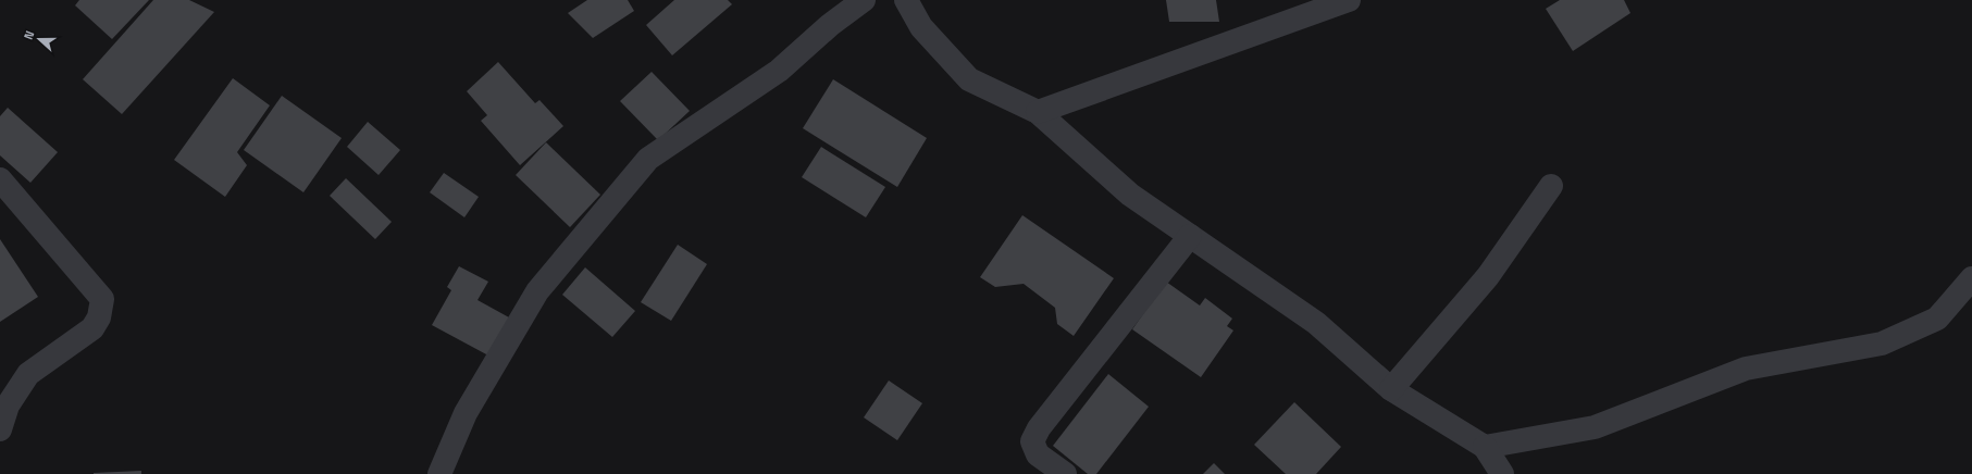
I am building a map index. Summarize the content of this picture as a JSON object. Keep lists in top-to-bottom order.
{
  "north": "left"
}
